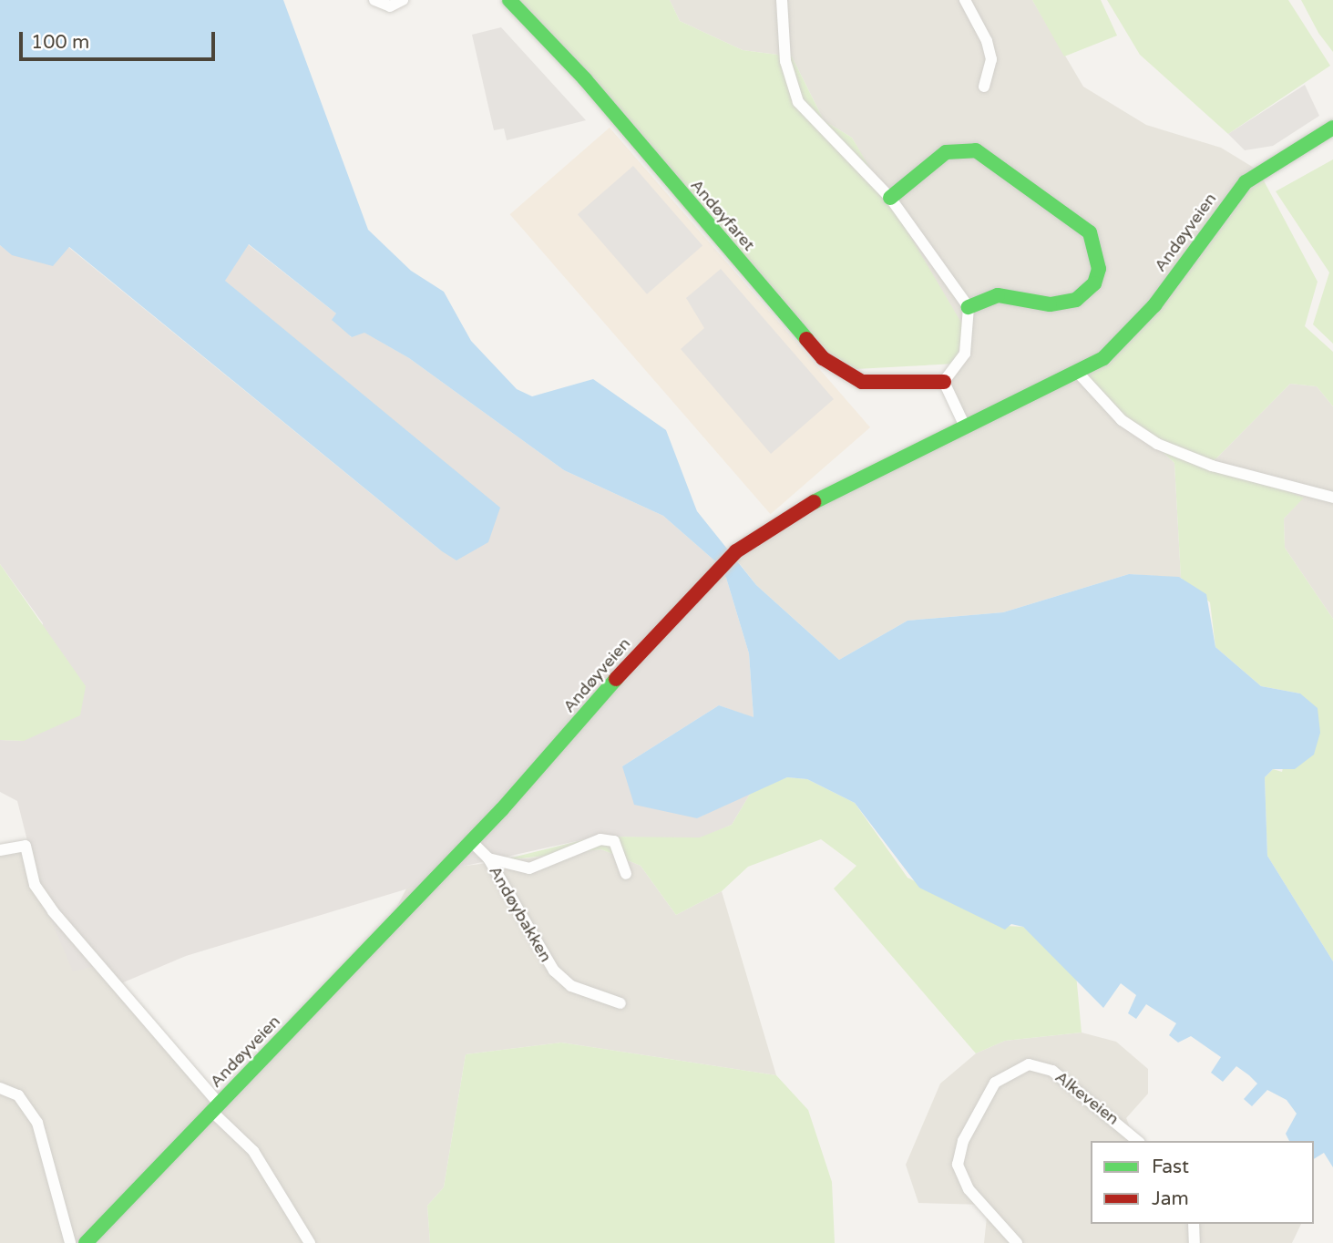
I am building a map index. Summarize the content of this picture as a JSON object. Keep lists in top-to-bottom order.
{
  "streets": {
    "street": [
      "Andøyfaret",
      "Andøyveien",
      "Andøybakken",
      "Alkeveien"
    ]
  },
  "crossings": [
    ["Andøyveien", "Andøybakken"]
  ],
  "legend": ["Fast", "Jam"],
  "scale_bar": "100 m"
}
